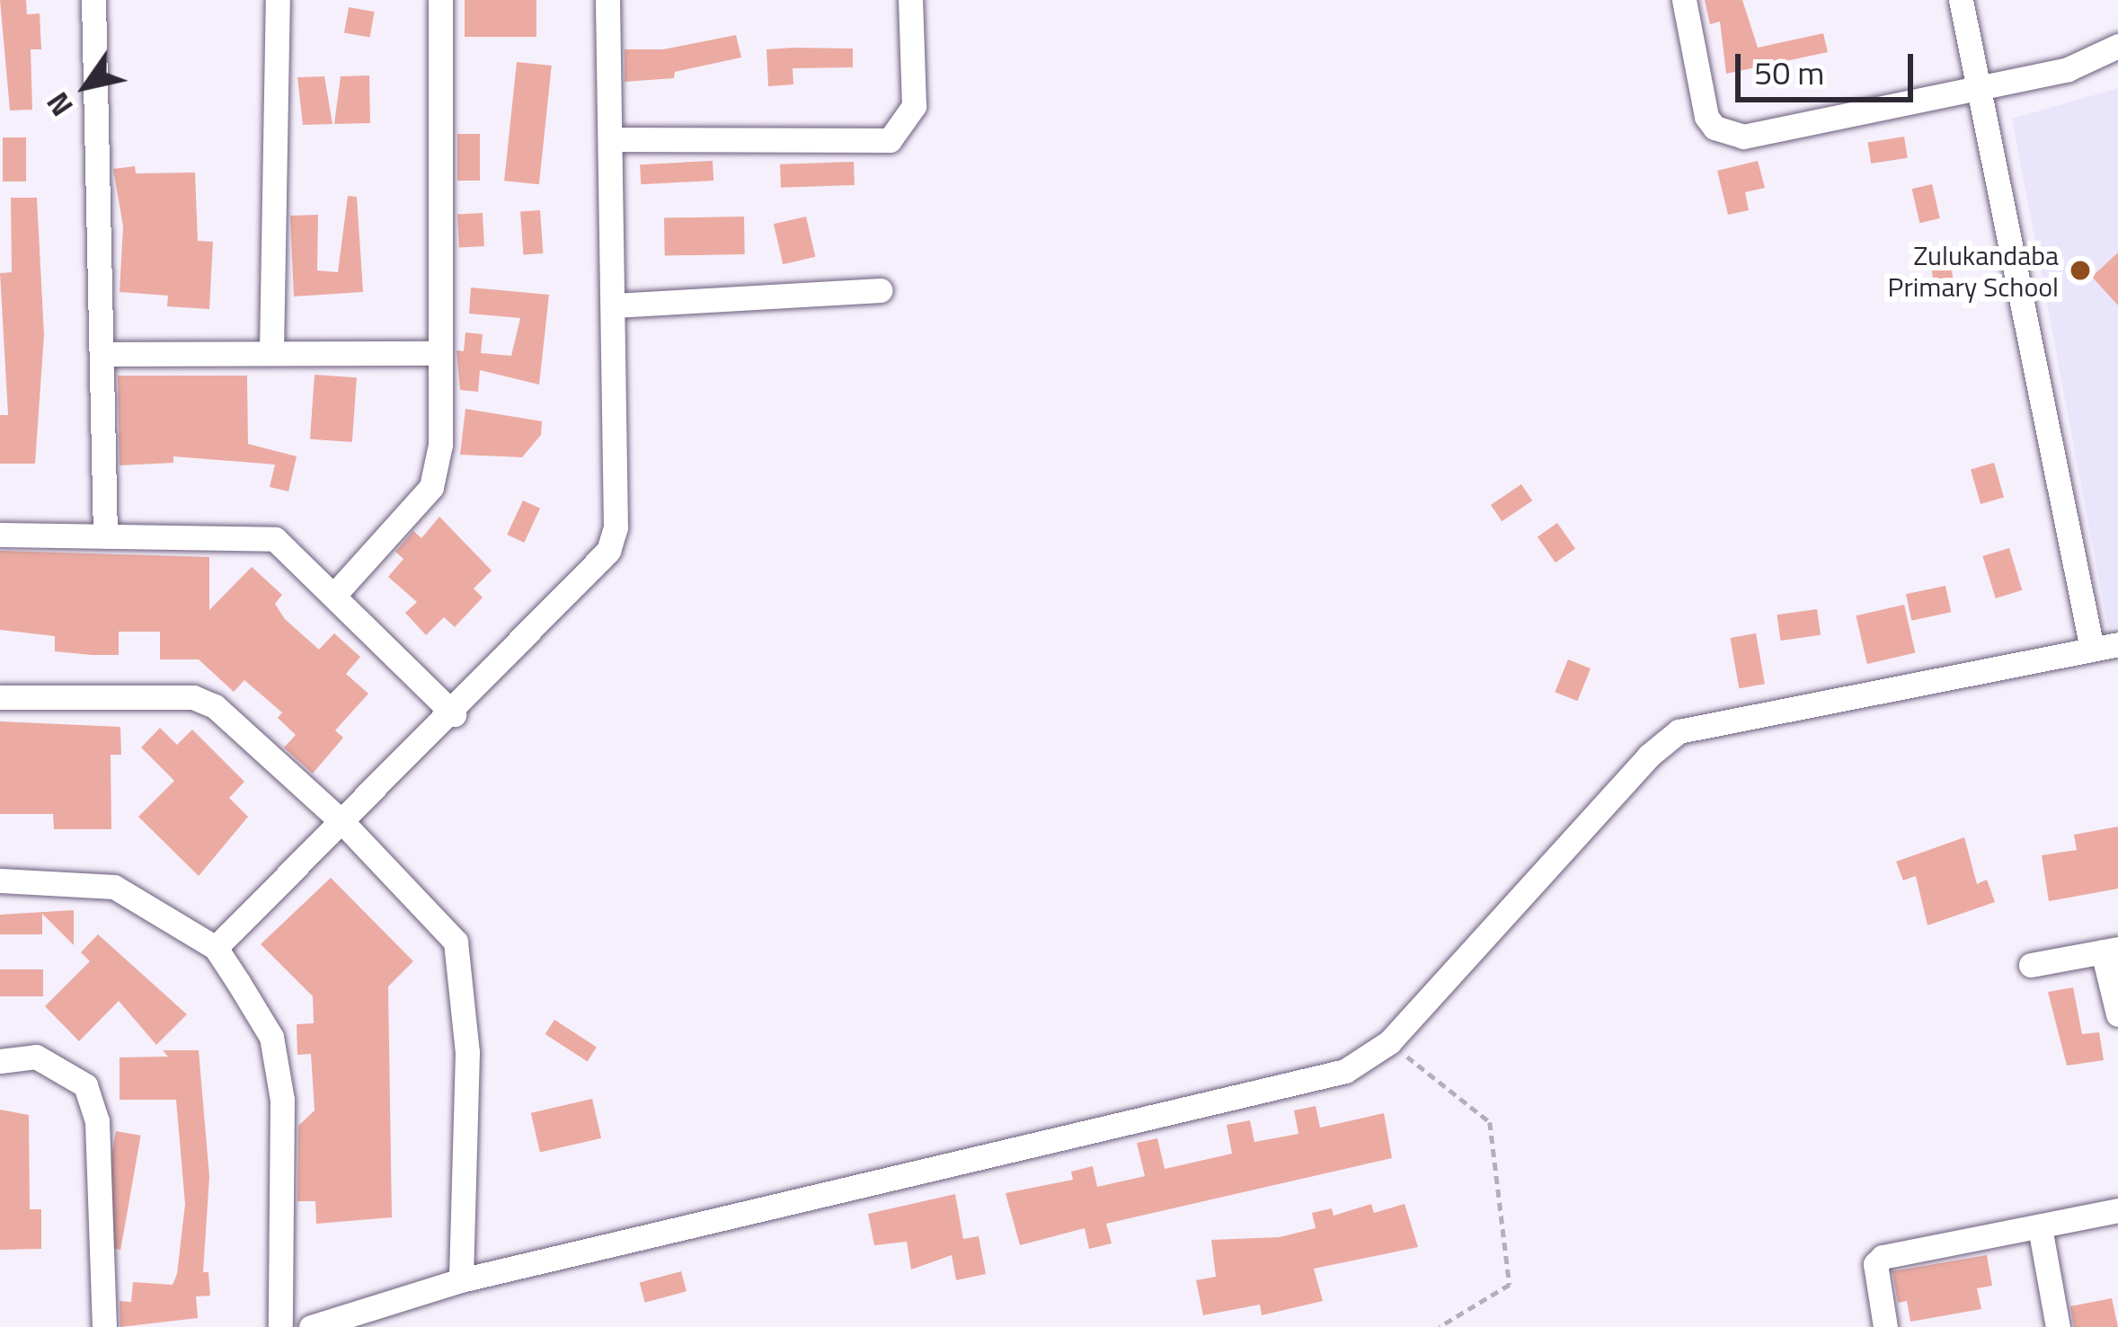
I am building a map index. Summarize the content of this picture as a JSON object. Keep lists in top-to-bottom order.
{
  "places": ["Zulukandaba Primary School"],
  "scale_bar": "50 m",
  "north": "bottom left"
}
